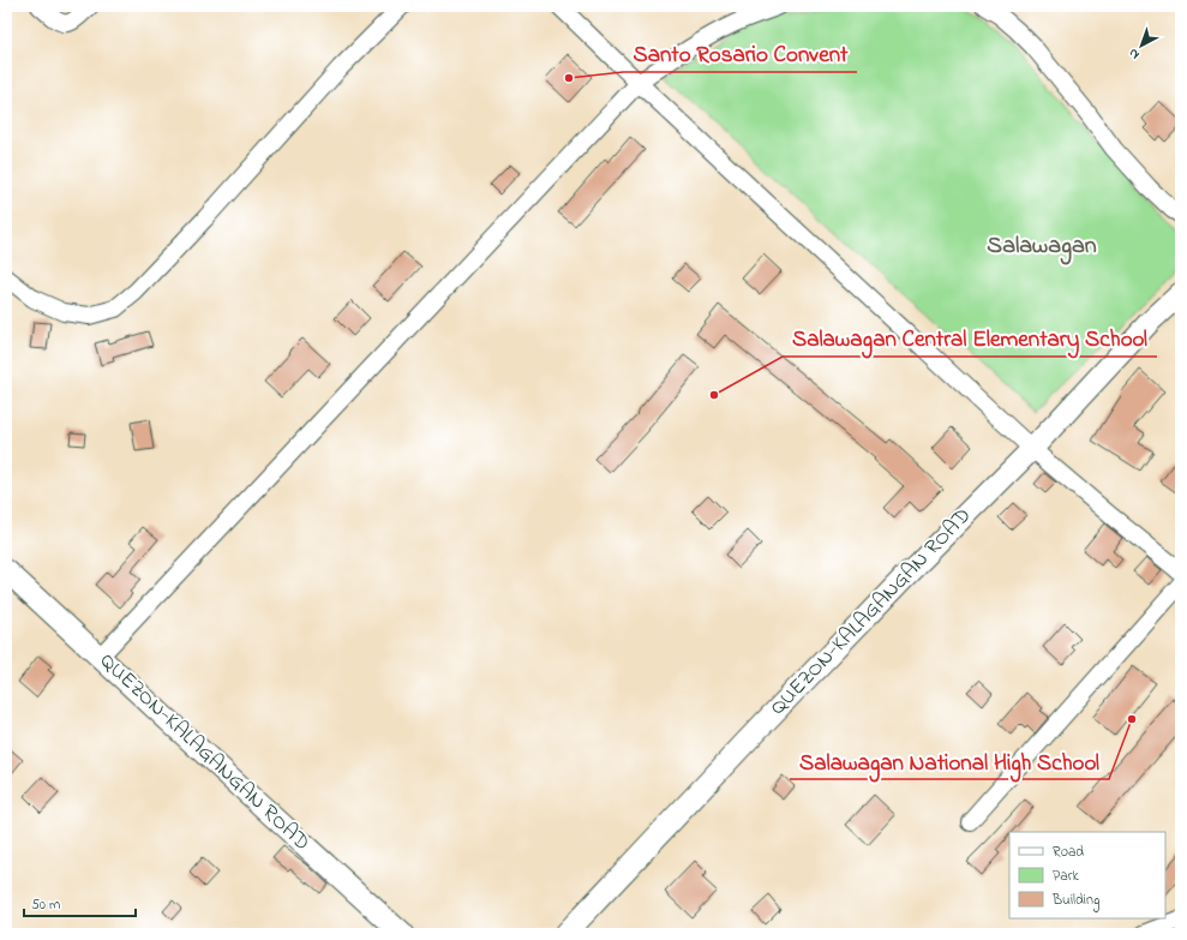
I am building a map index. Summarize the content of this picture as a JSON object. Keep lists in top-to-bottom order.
{
  "streets": {
    "main road": ["QUEZON-KALAGANGAN ROAD"]
  },
  "districts": ["Salawagan"],
  "places": ["Santo Rosario Convent", "Salawagan Central Elementary School", "Salawagan National High School"],
  "legend": ["Road", "Park", "Building"],
  "scale_bar": "50 m",
  "north": "bottom left"
}
